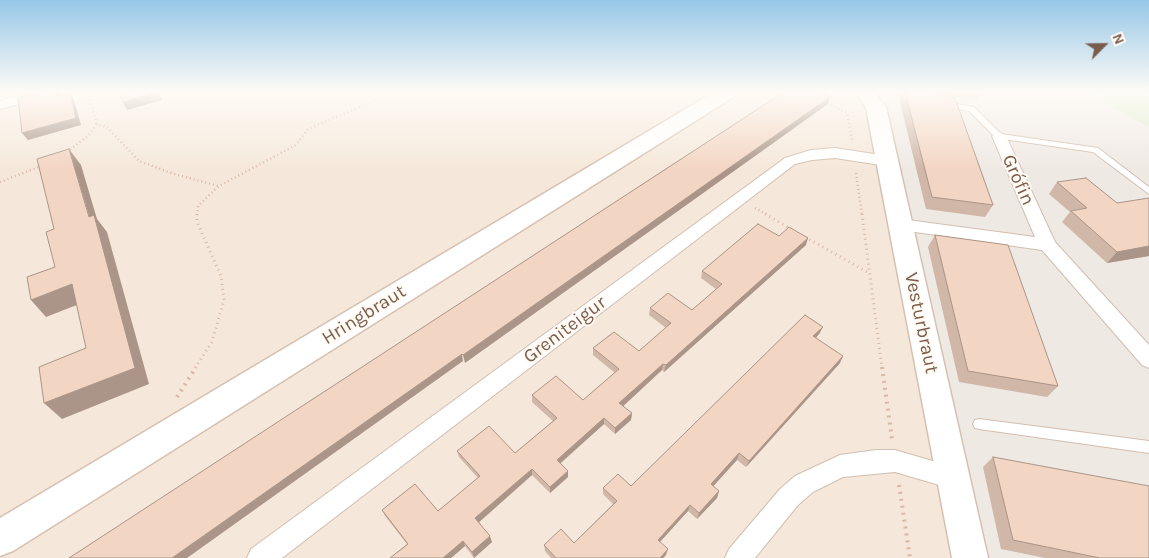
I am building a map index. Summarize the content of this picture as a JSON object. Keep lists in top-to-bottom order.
{
  "streets": {
    "main road": ["Hringbraut", "Vesturbraut"],
    "street": ["Grófin", "Greniteigur"]
  },
  "crossings": [
    ["Vesturbraut", "Greniteigur"]
  ],
  "north": "top right"
}
